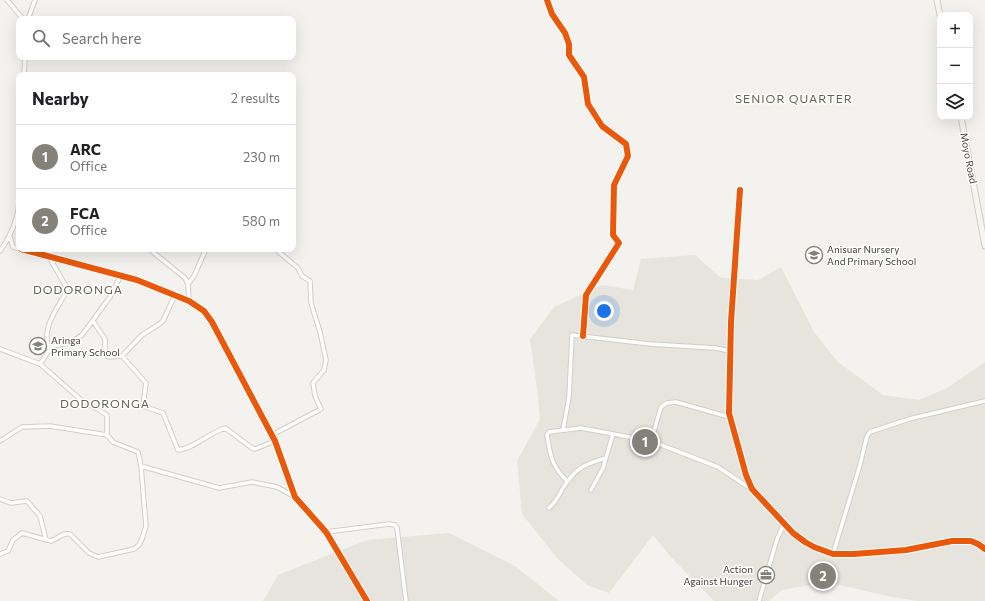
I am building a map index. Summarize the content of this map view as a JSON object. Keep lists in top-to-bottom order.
{
  "streets": {
    "main road": ["Moyo Road"]
  },
  "districts": ["SENIOR QUARTER", "DODORONGA", "DODORONGA"],
  "places": {
    "school or university": ["Anisuar Nursery And Primary School", "Aringa Primary School"],
    "office": ["Action Against Hunger"]
  },
  "page": {
    "map_buttons": ["+", "−"],
    "search": "Search here",
    "heading": ["Nearby", "2 results"],
    "list": [
      {
        "mark": "1",
        "name": "ARC",
        "note": "Office",
        "value": "230 m"
      },
      {
        "mark": "2",
        "name": "FCA",
        "note": "Office",
        "value": "580 m"
      }
    ],
    "pins": ["1", "2"]
  }
}
